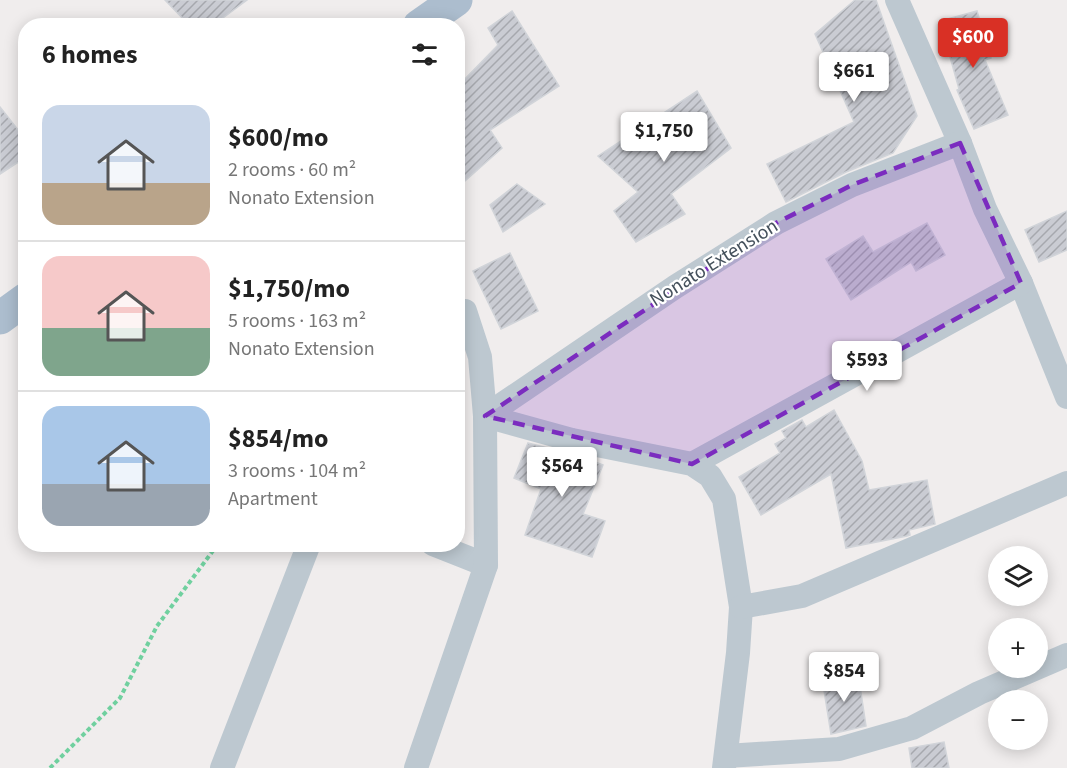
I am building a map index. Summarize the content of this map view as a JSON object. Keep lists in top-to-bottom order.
{
  "streets": {
    "street": ["Nonato Extension"]
  },
  "page": {
    "price": [
      "$600",
      "$661",
      "$1,750",
      "$593",
      "$564",
      "$854"
    ],
    "heading": "6 homes",
    "list": [
      {
        "name": "$600/mo",
        "note": "2 rooms · 60 m² · Nonato Extension"
      },
      {
        "name": "$1,750/mo",
        "note": "5 rooms · 163 m² · Nonato Extension"
      },
      {
        "name": "$854/mo",
        "note": "3 rooms · 104 m² · Apartment"
      }
    ],
    "map_buttons": ["+", "−"]
  }
}
